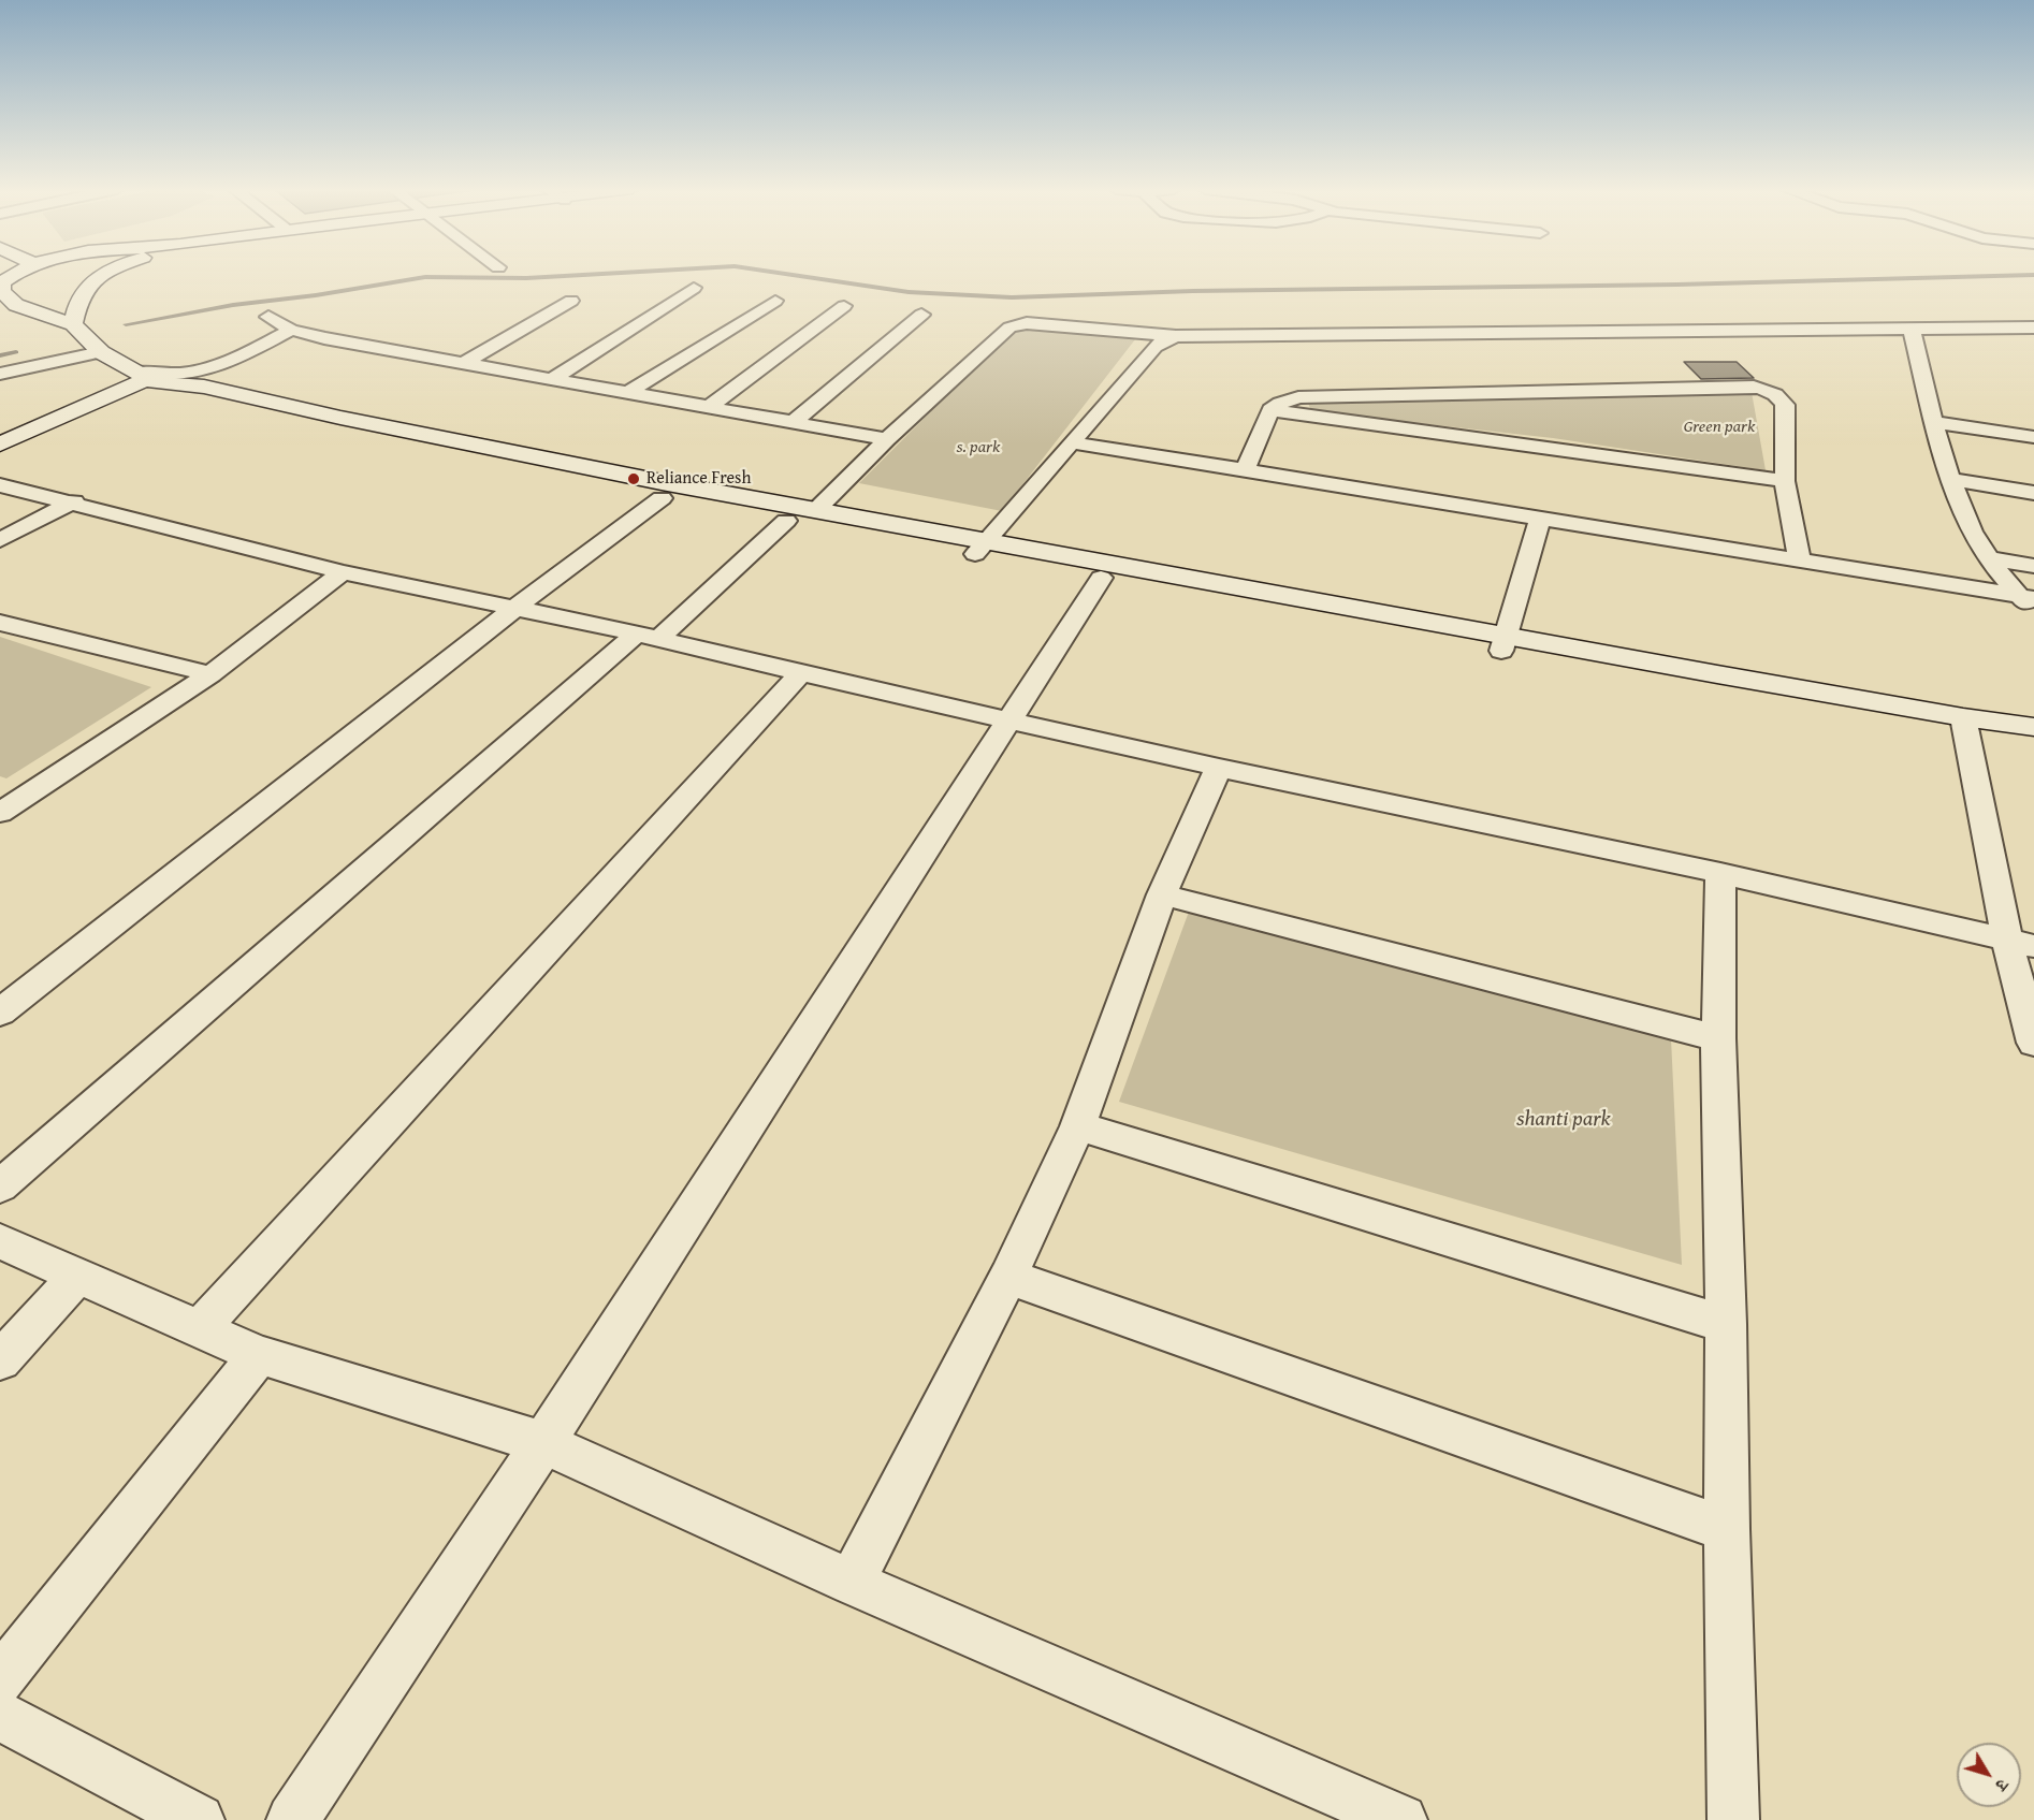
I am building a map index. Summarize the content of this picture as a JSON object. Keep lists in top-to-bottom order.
{
  "parks": ["Green park", "s. park", "shanti park"],
  "places": ["Reliance Fresh"],
  "north": "bottom right"
}
